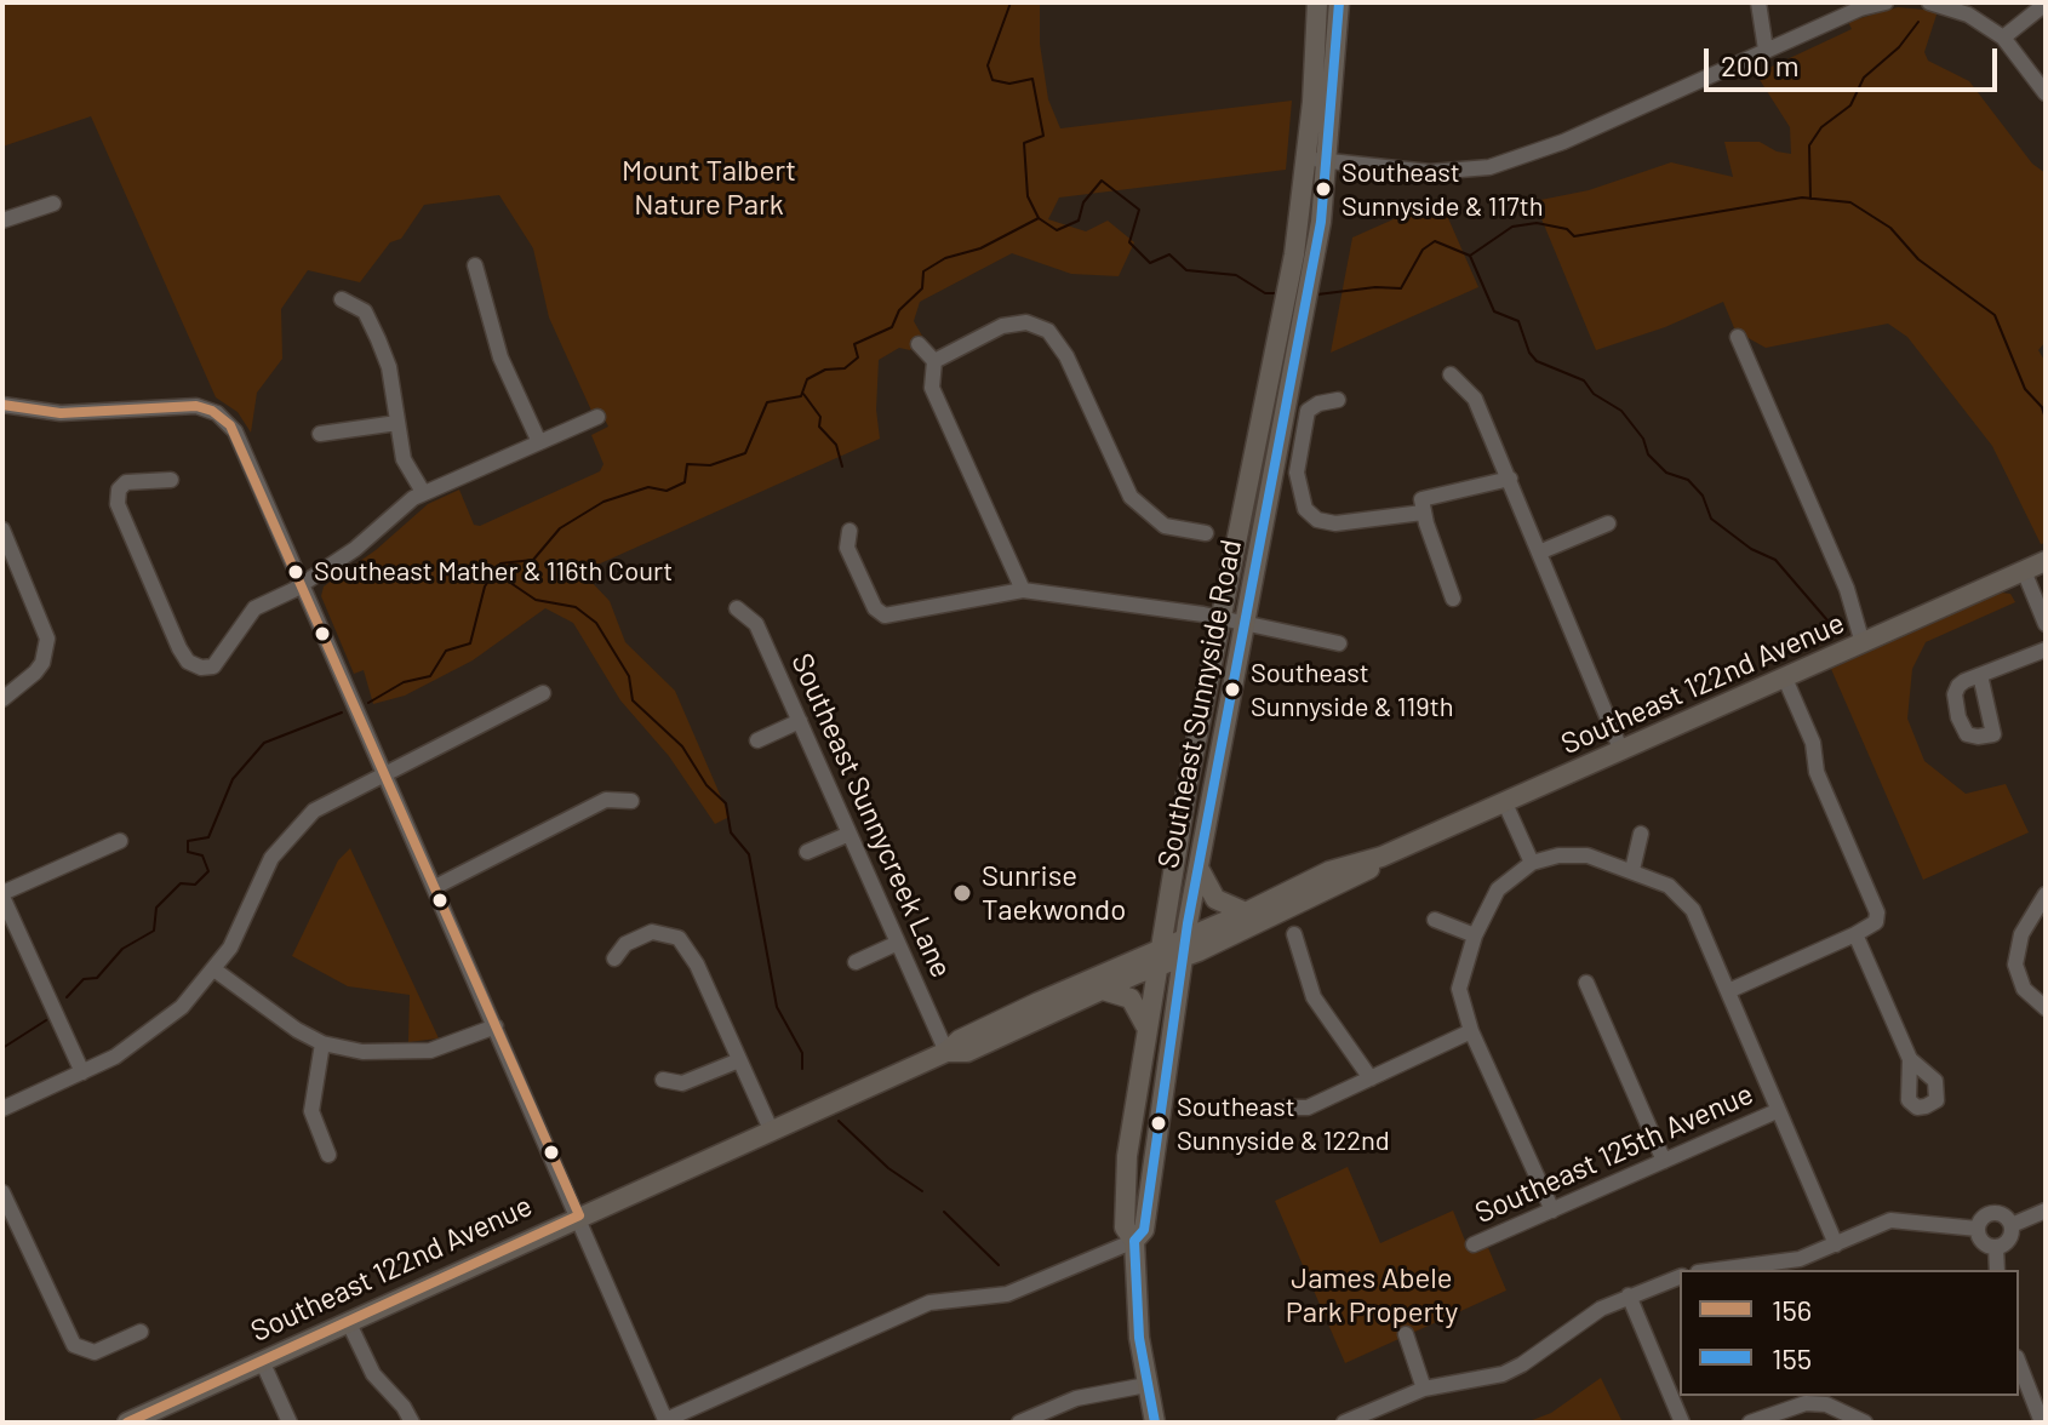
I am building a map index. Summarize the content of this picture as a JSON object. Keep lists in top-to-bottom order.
{
  "streets": {
    "main road": ["Southeast 122nd Avenue", "Southeast Sunnyside Road"],
    "street": ["Southeast Sunnycreek Lane", "Southeast 125th Avenue"]
  },
  "crossings": [
    ["Southeast 122nd Avenue", "Southeast Sunnyside Road"],
    ["Southeast 122nd Avenue", "Southeast Sunnycreek Lane"]
  ],
  "parks": ["Mount Talbert Nature Park", "James Abele Park Property"],
  "places": [
    "Southeast Sunnyside & 117th",
    "Southeast Mather & 116th Court",
    "Southeast Sunnyside & 119th",
    "Sunrise Taekwondo",
    "Southeast Sunnyside & 122nd"
  ],
  "lines": ["transit line 155", "transit line 156"],
  "legend": ["156", "155"],
  "scale_bar": "200 m"
}
